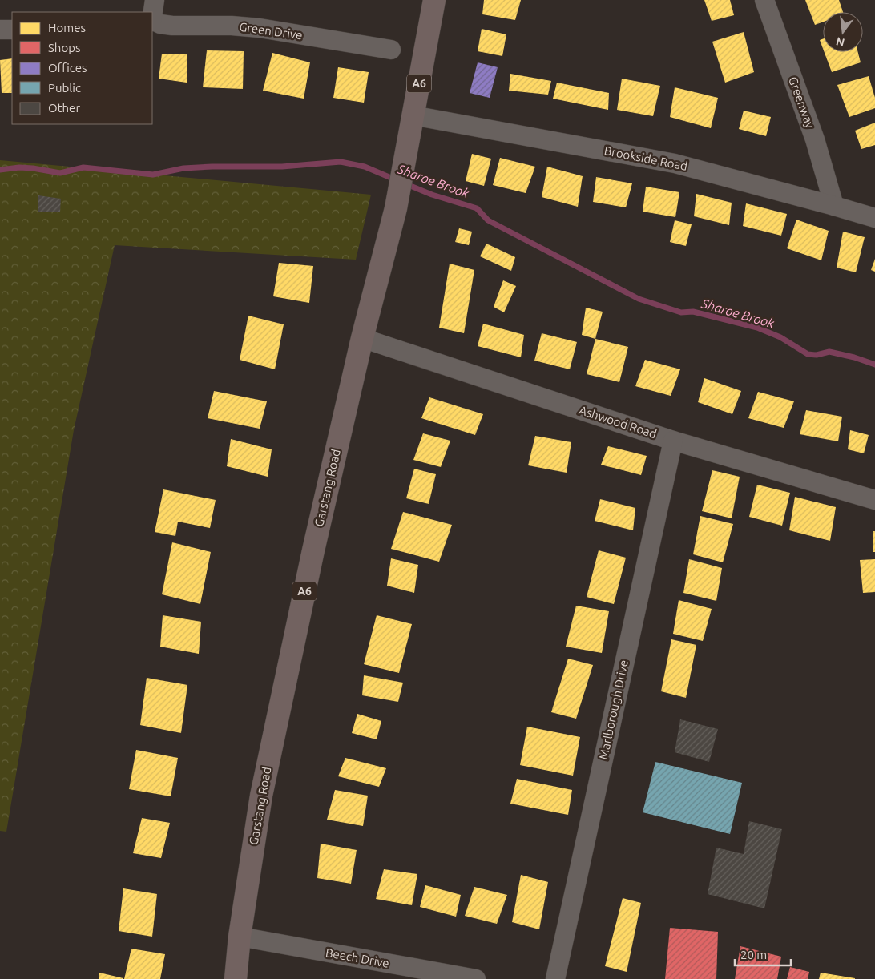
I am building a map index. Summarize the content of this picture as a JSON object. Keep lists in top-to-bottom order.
{
  "streets": {
    "highway": ["A6", "Garstang Road"],
    "street": [
      "Green Drive",
      "Greenway",
      "Brookside Road",
      "Ashwood Road",
      "Marlborough Drive",
      "Beech Drive"
    ]
  },
  "crossings": [
    ["Greenway", "Brookside Road"],
    ["Brookside Road", "Garstang Road"],
    ["Ashwood Road", "Garstang Road"],
    ["Ashwood Road", "Marlborough Drive"],
    ["Garstang Road", "Beech Drive"]
  ],
  "water": ["Sharoe Brook"],
  "legend": [
    "Homes",
    "Shops",
    "Offices",
    "Public",
    "Other"
  ],
  "scale_bar": "20 m",
  "north": "bottom"
}
